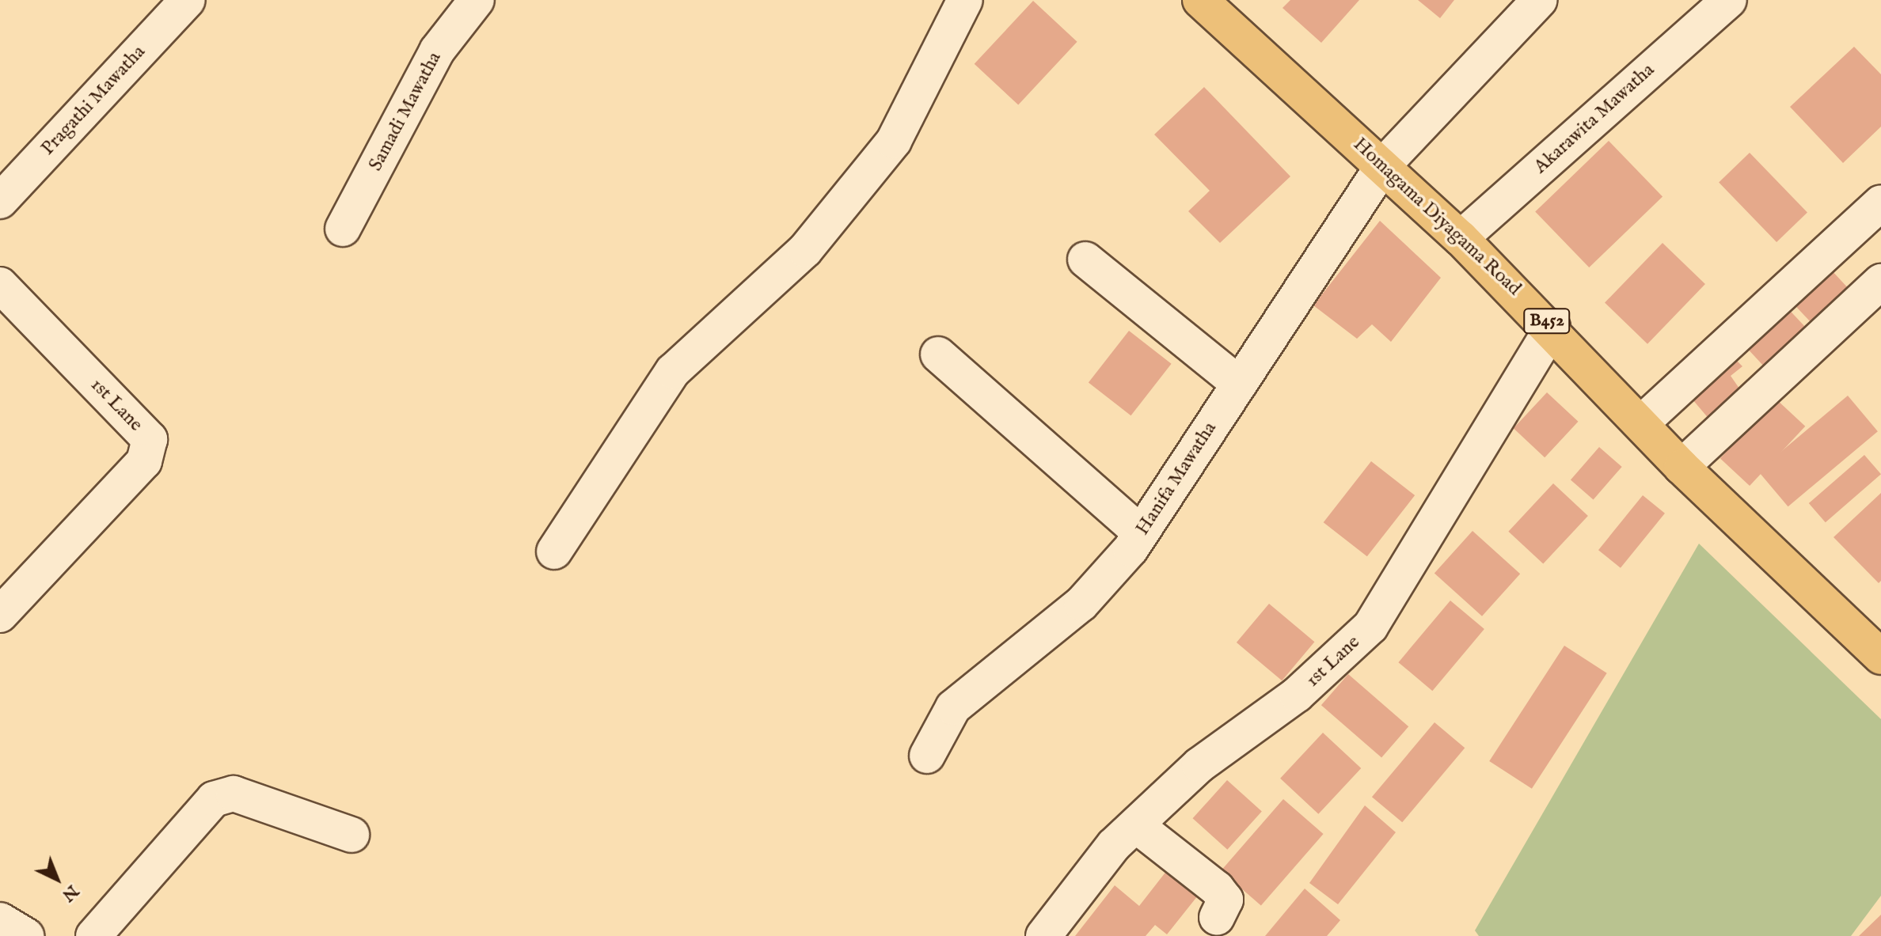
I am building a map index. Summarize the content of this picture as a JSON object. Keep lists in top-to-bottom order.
{
  "streets": {
    "main road": ["Homagama Diyagama Road", "B452"],
    "street": [
      "Pragathi Mawatha",
      "Samadi Mawatha",
      "Akarawita Mawatha",
      "1st Lane",
      "Hanifa Mawatha"
    ]
  },
  "crossings": [
    ["Akarawita Mawatha", "Homagama Diyagama Road"],
    ["Homagama Diyagama Road", "1st Lane"],
    ["Homagama Diyagama Road", "Hanifa Mawatha"]
  ],
  "north": "bottom right"
}
